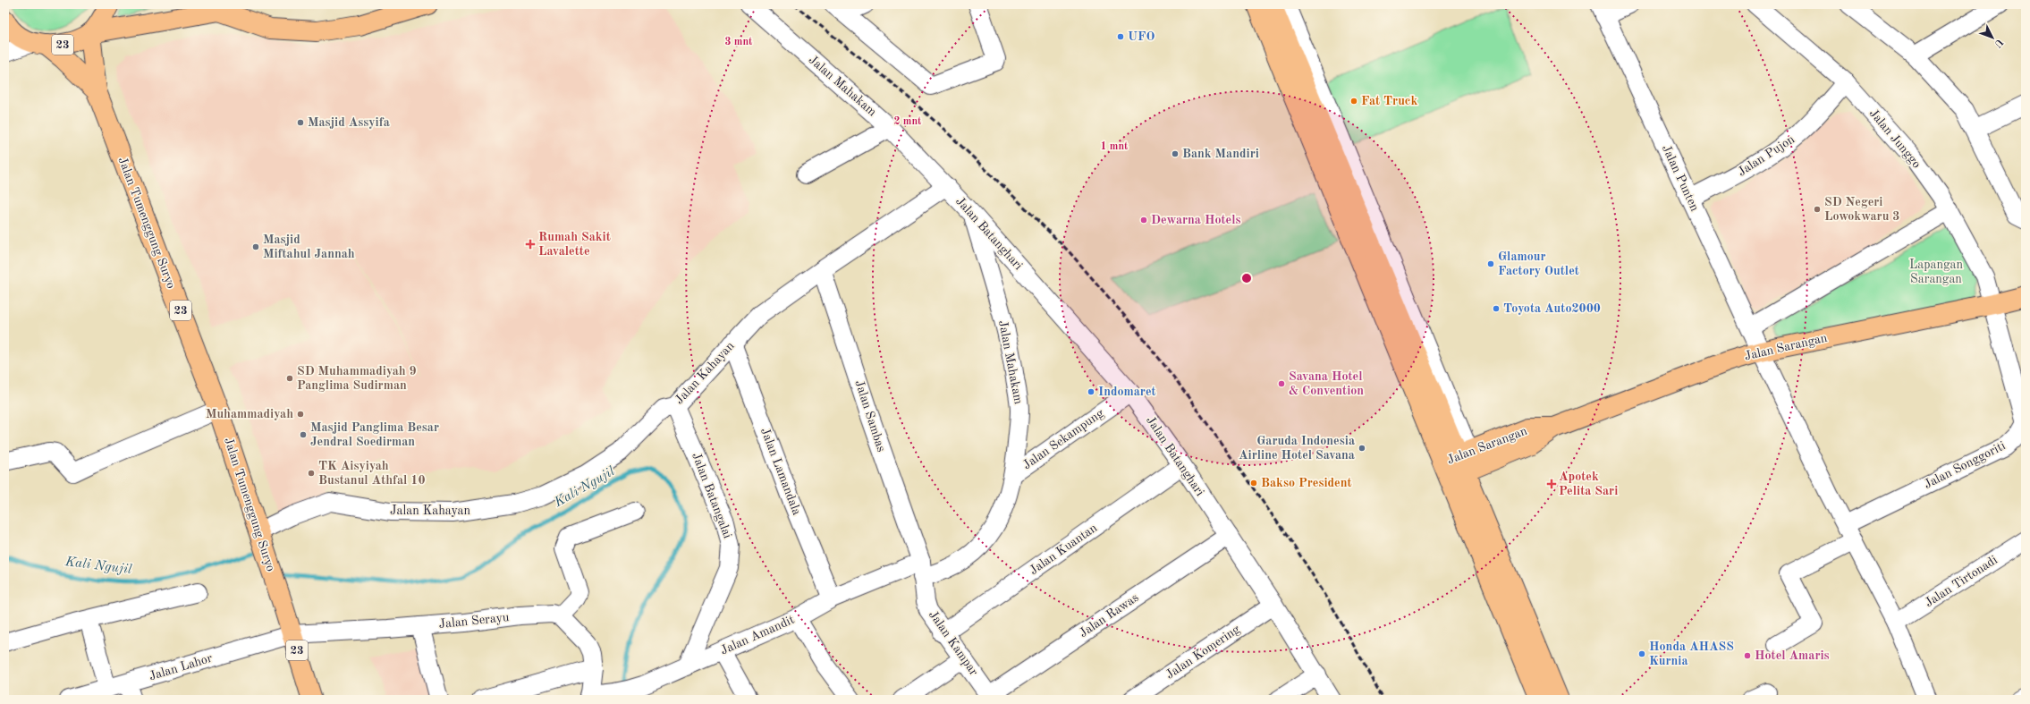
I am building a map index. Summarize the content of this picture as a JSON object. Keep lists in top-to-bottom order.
{
  "streets": {
    "main road": ["23", "Jalan Tumenggung Suryo", "Jalan Sarangan"],
    "street": [
      "Jalan Mahakam",
      "Jalan Junggo",
      "Jalan Pujon",
      "Jalan Punten",
      "Jalan Batanghari",
      "Jalan Kahayan",
      "Jalan Sambas",
      "Jalan Sekampung",
      "Jalan Songgoriti",
      "Jalan Lamandala",
      "Jalan Batangalai",
      "Jalan Kuantan",
      "Jalan Tirtonadi",
      "Jalan Rawas",
      "Jalan Serayu",
      "Jalan Amandit",
      "Jalan Kampar",
      "Jalan Komering",
      "Jalan Lahor"
    ]
  },
  "crossings": [
    ["23", "Jalan Tumenggung Suryo"],
    ["Jalan Mahakam", "Jalan Batanghari"],
    ["Jalan Mahakam", "Jalan Kahayan"],
    ["Jalan Mahakam", "Jalan Sambas"],
    ["Jalan Mahakam", "Jalan Sekampung"],
    ["Jalan Mahakam", "Jalan Amandit"],
    ["Jalan Mahakam", "Jalan Kampar"],
    ["Jalan Junggo", "Jalan Pujon"],
    ["Jalan Junggo", "Jalan Sarangan"],
    ["Jalan Junggo", "Jalan Songgoriti"],
    ["Jalan Pujon", "Jalan Punten"],
    ["Jalan Punten", "Jalan Sarangan"],
    ["Jalan Tumenggung Suryo", "Jalan Kahayan"],
    ["Jalan Tumenggung Suryo", "Jalan Serayu"],
    ["Jalan Tumenggung Suryo", "Jalan Lahor"],
    ["Jalan Batanghari", "Jalan Kahayan"],
    ["Jalan Batanghari", "Jalan Sekampung"],
    ["Jalan Batanghari", "Jalan Kuantan"],
    ["Jalan Batanghari", "Jalan Rawas"],
    ["Jalan Batanghari", "Jalan Komering"],
    ["Jalan Sarangan", "Jalan Songgoriti"],
    ["Jalan Kahayan", "Jalan Sambas"],
    ["Jalan Kahayan", "Jalan Lamandala"],
    ["Jalan Kahayan", "Jalan Batangalai"],
    ["Jalan Sambas", "Jalan Amandit"],
    ["Jalan Sambas", "Jalan Kampar"],
    ["Jalan Lamandala", "Jalan Amandit"],
    ["Jalan Batangalai", "Jalan Amandit"],
    ["Jalan Kuantan", "Jalan Kampar"],
    ["Jalan Rawas", "Jalan Kampar"],
    ["Jalan Serayu", "Jalan Lahor"],
    ["Jalan Amandit", "Jalan Kampar"]
  ],
  "water": ["Kali Ngujil"],
  "parks": ["Lapangan Sarangan"],
  "places": {
    "other": [
      "UFO",
      "Fat Truck",
      "Masjid Assyifa",
      "Bank Mandiri",
      "SD Negeri Lowokwaru 3",
      "Dewarna Hotels",
      "Masjid Miftahul Jannah",
      "Glamour Factory Outlet",
      "Toyota Auto2000",
      "SD Muhammadiyah 9 Panglima Sudirman",
      "Savana Hotel & Convention",
      "Indomaret",
      "Muhammadiyah",
      "Masjid Panglima Besar Jendral Soedirman",
      "Garuda Indonesia Airline Hotel Savana",
      "TK Aisyiyah Bustanul Athfal 10",
      "Bakso President",
      "Honda AHASS Kurnia",
      "Hotel Amaris"
    ],
    "health": ["Rumah Sakit Lavalette", "Apotek Pelita Sari"]
  },
  "north": "bottom right",
  "rings": ["3 mnt", "2 mnt", "1 mnt"]
}
